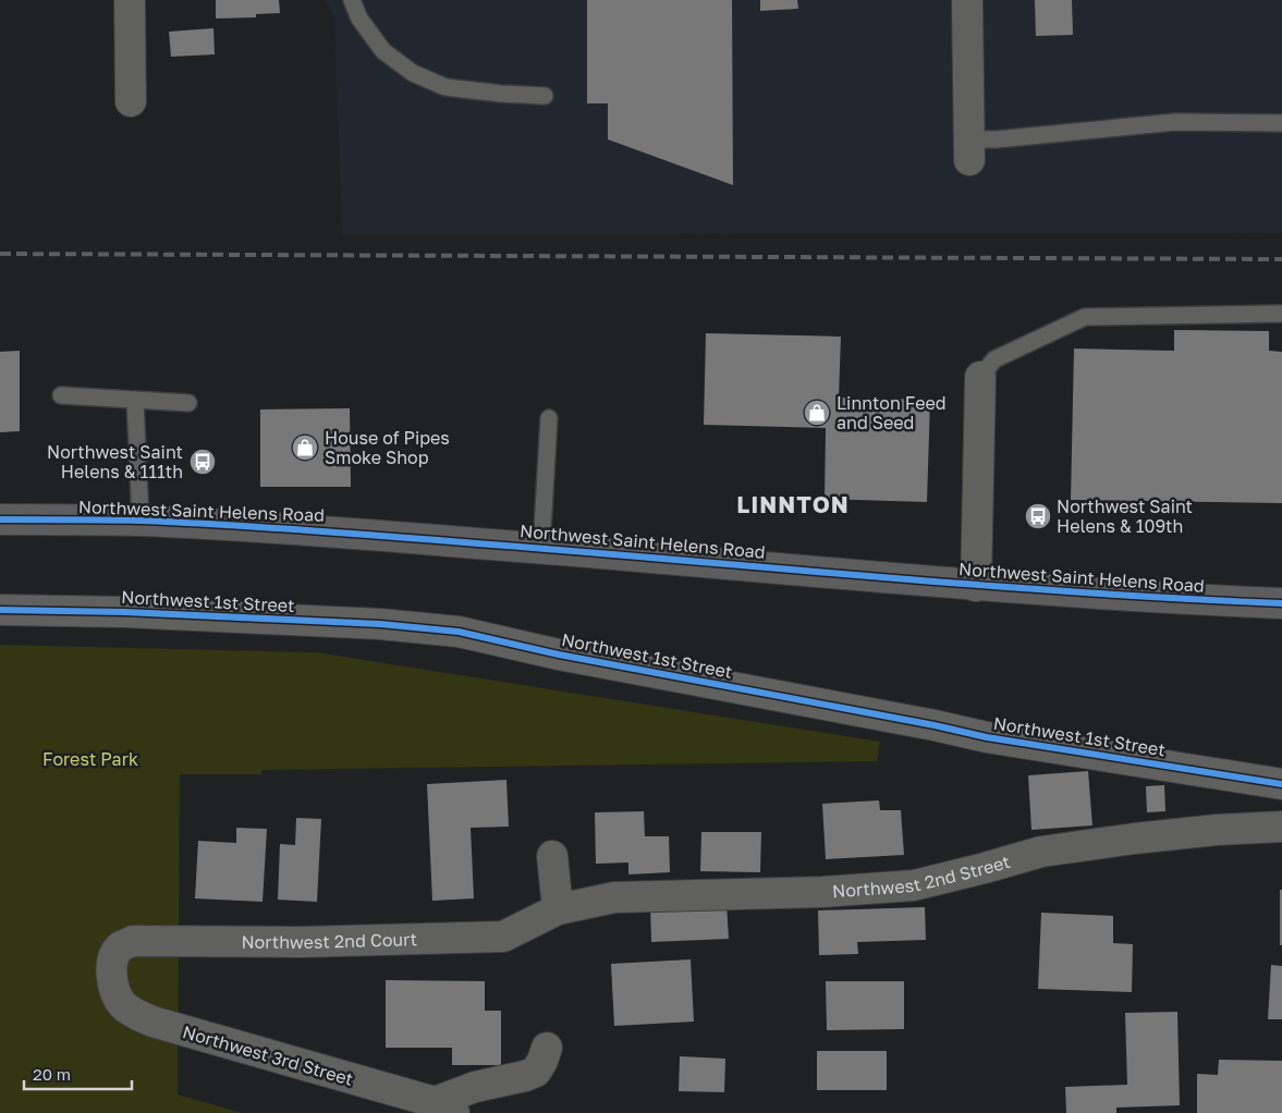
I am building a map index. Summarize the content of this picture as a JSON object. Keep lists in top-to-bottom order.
{
  "streets": {
    "highway": ["Northwest Saint Helens Road"],
    "street": [
      "Northwest 1st Street",
      "Northwest 2nd Street",
      "Northwest 2nd Court",
      "Northwest 3rd Street"
    ]
  },
  "crossings": [
    ["Northwest 2nd Street", "Northwest 2nd Court"],
    ["Northwest 2nd Court", "Northwest 3rd Street"]
  ],
  "districts": ["LINNTON"],
  "parks": ["Forest Park"],
  "places": {
    "shop": ["Linnton Feed and Seed", "House of Pipes Smoke Shop"],
    "bus stop": ["Northwest Saint Helens & 111th", "Northwest Saint Helens & 109th"]
  },
  "scale_bar": "20 m"
}
